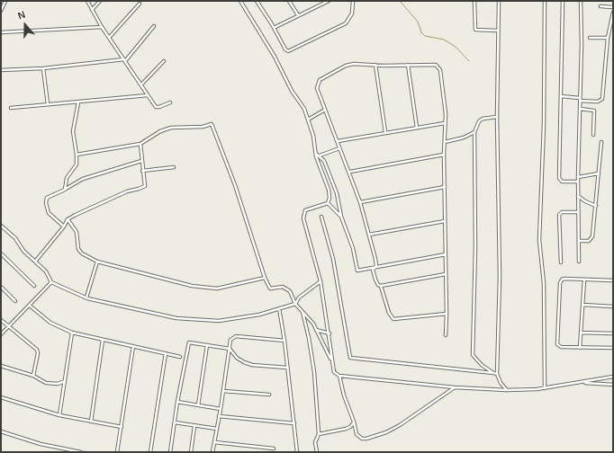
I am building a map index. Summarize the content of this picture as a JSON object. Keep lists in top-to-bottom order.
{
  "north": "top"
}
